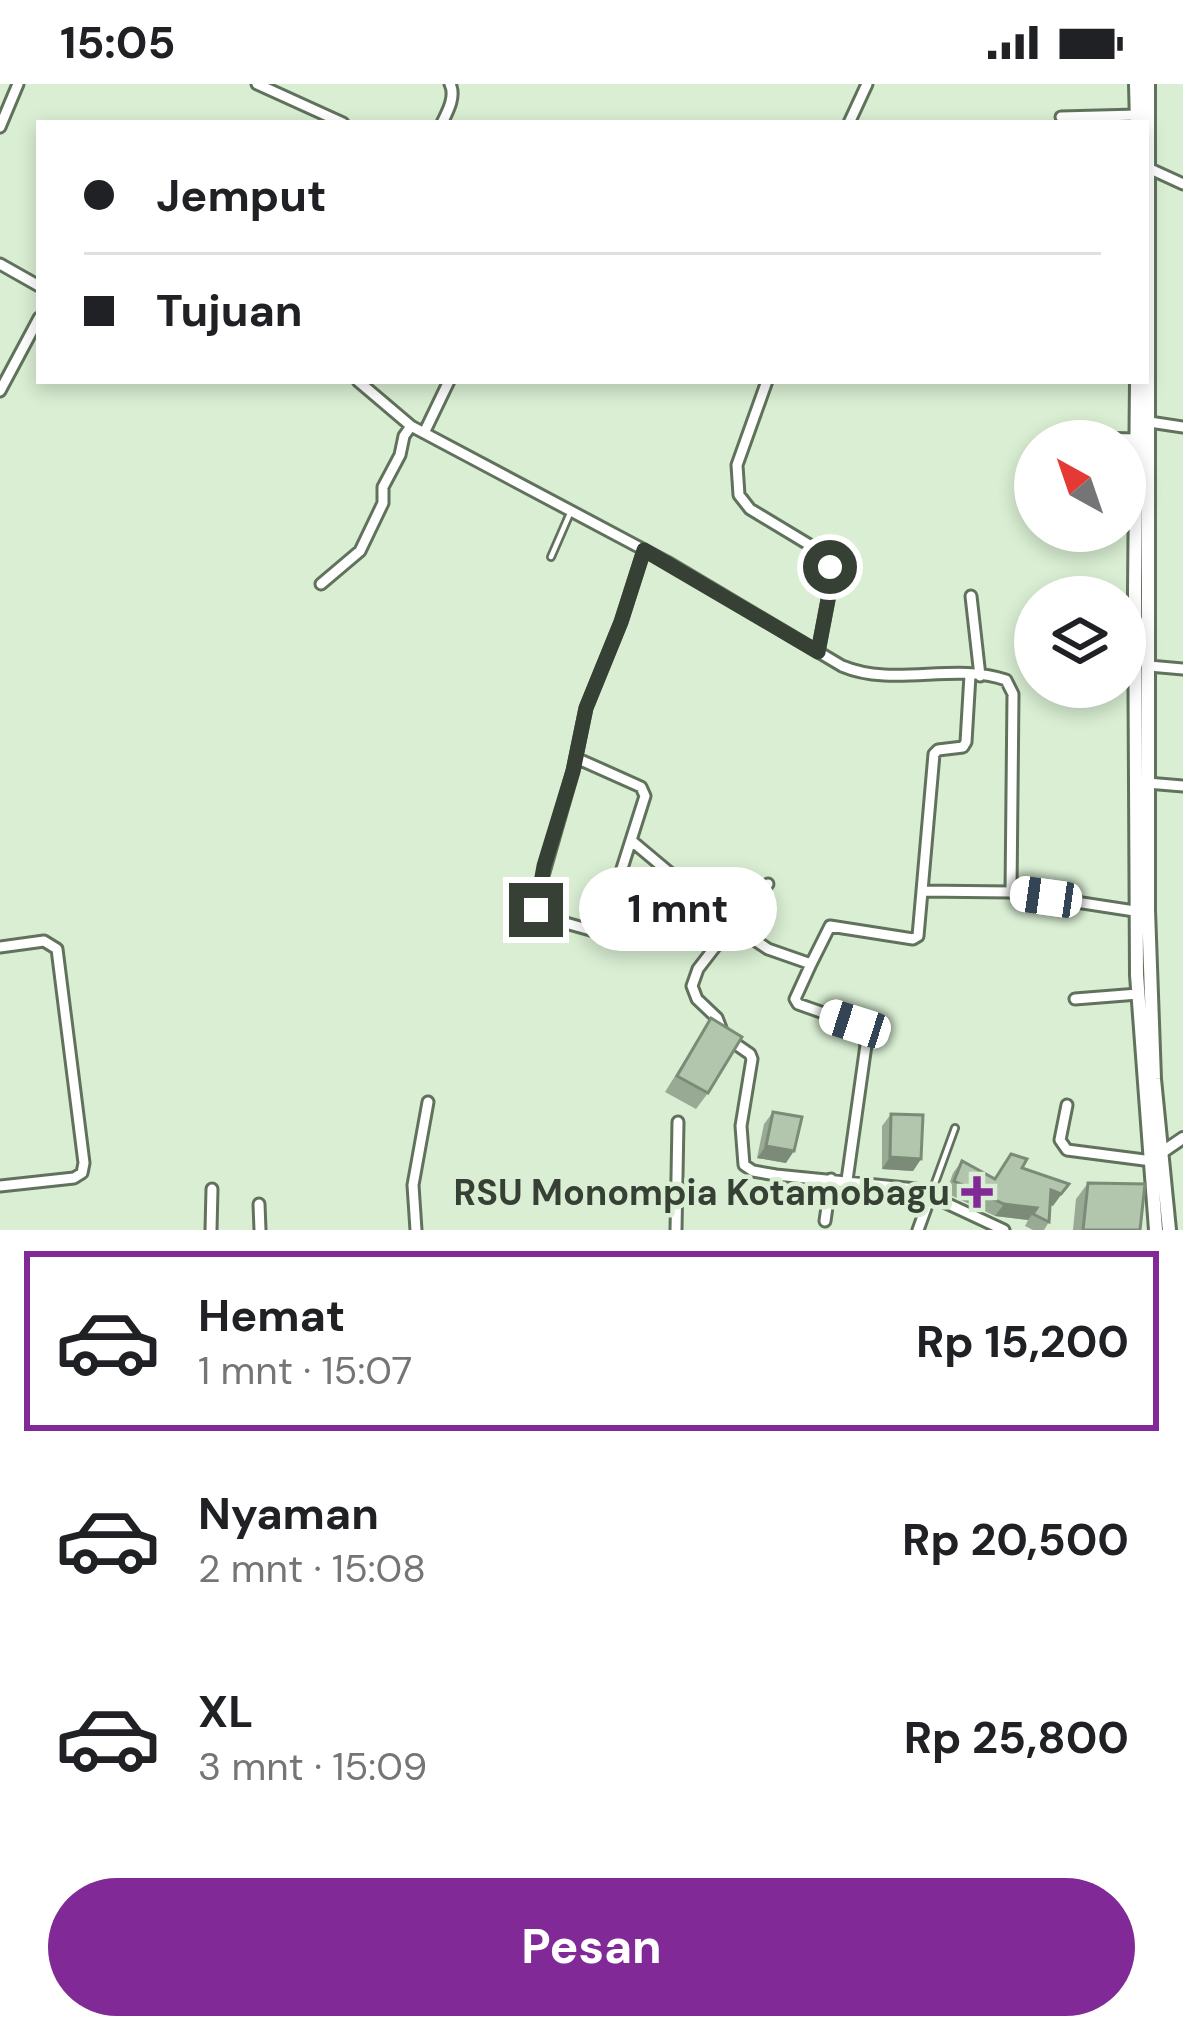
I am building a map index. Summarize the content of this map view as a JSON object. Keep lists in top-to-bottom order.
{
  "places": {
    "health": ["RSU Monompia Kotamobagu"]
  },
  "north": "top left",
  "page": {
    "status": "15:05",
    "banner": ["Jemput", "Tujuan"],
    "bubble": "1 mnt",
    "list": [
      {
        "name": "Hemat",
        "note": "1 mnt · 15:07",
        "value": "Rp 15,200"
      },
      {
        "name": "Nyaman",
        "note": "2 mnt · 15:08",
        "value": "Rp 20,500"
      },
      {
        "name": "XL",
        "note": "3 mnt · 15:09",
        "value": "Rp 25,800"
      }
    ],
    "buttons": "Pesan"
  }
}
